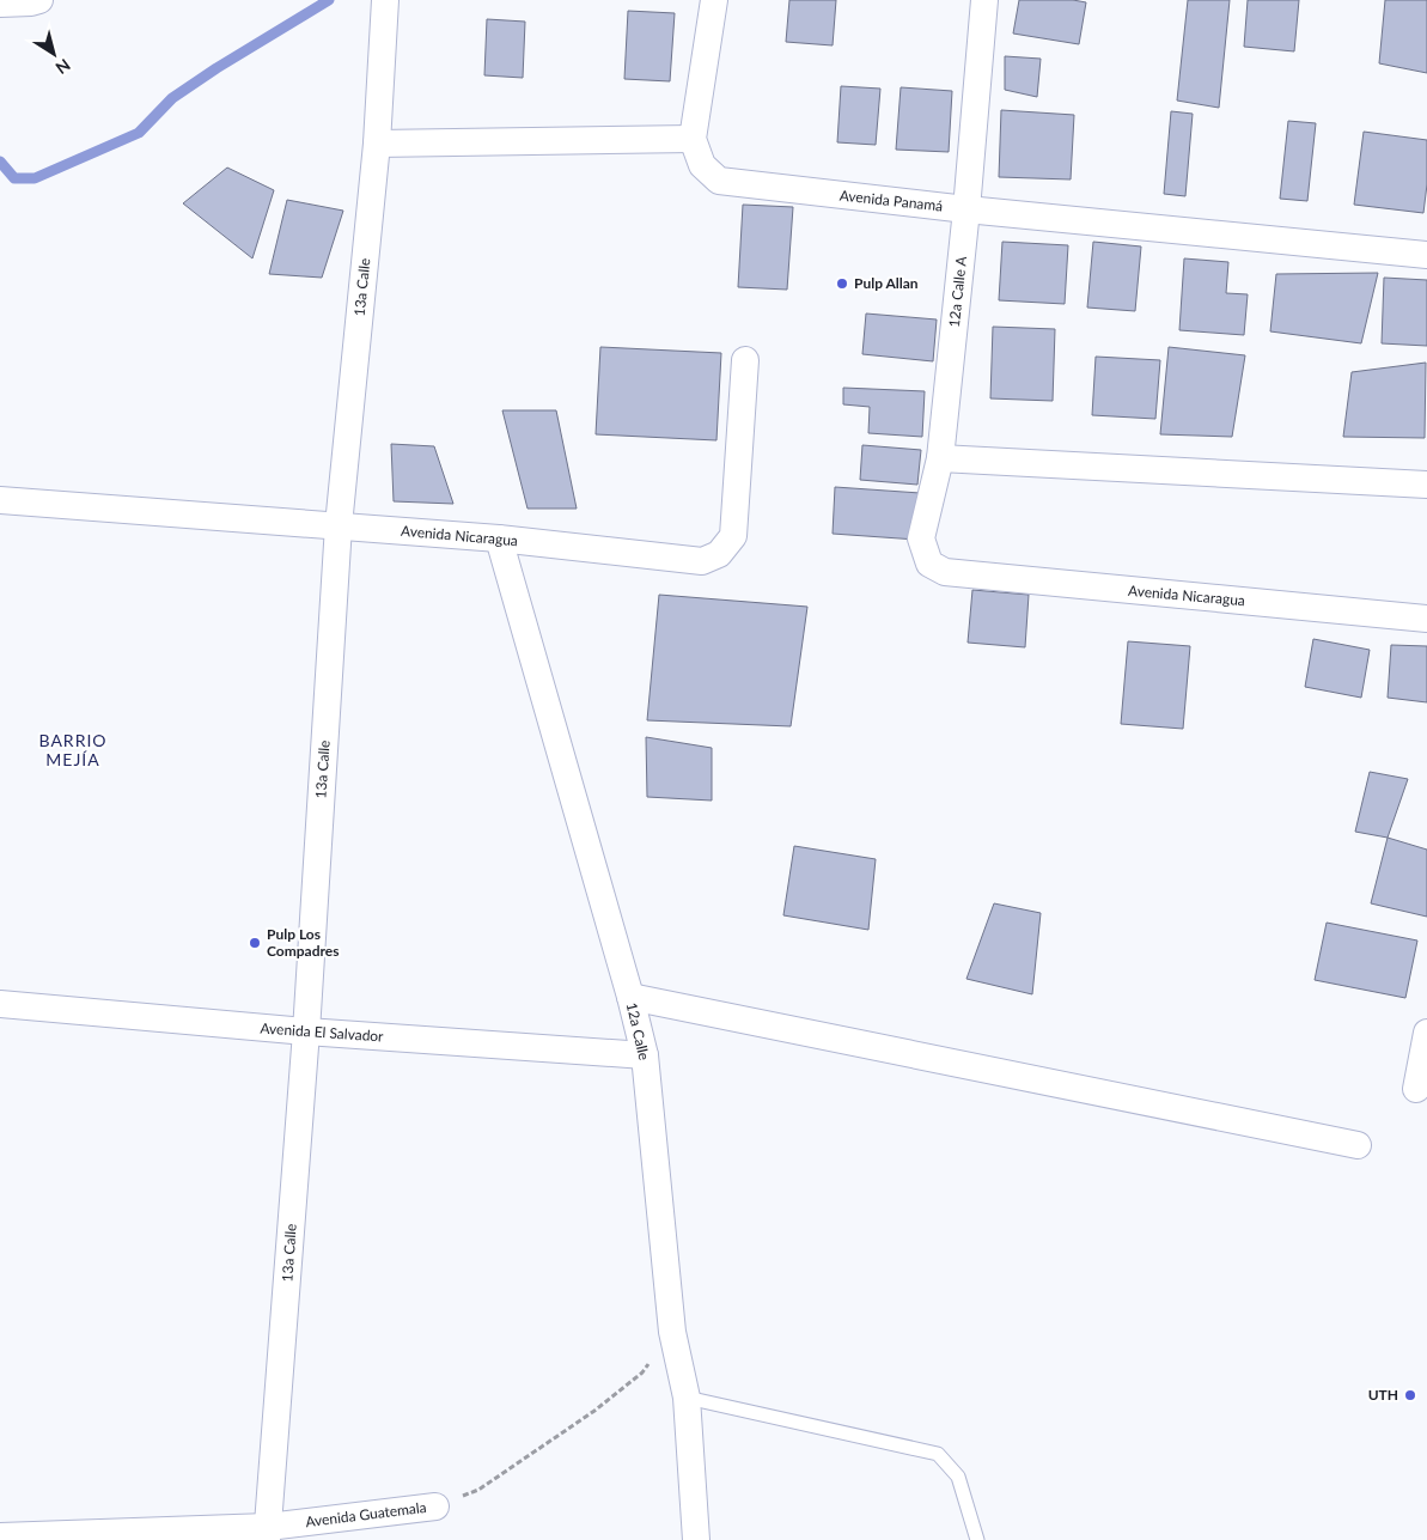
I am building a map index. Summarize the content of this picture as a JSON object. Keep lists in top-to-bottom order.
{
  "streets": {
    "street": [
      "Avenida Panamá",
      "13a Calle",
      "12a Calle A",
      "Avenida Nicaragua",
      "12a Calle",
      "Avenida El Salvador",
      "Avenida Guatemala"
    ]
  },
  "crossings": [
    ["Avenida Panamá", "12a Calle A"],
    ["13a Calle", "Avenida Nicaragua"],
    ["13a Calle", "Avenida El Salvador"],
    ["13a Calle", "Avenida Guatemala"],
    ["12a Calle A", "Avenida Nicaragua"],
    ["Avenida Nicaragua", "12a Calle"],
    ["12a Calle", "Avenida El Salvador"],
    ["12a Calle", "Avenida Guatemala"]
  ],
  "districts": ["BARRIO MEJÍA"],
  "places": ["Pulp Allan", "Pulp Los Compadres", "UTH"],
  "north": "bottom right"
}
